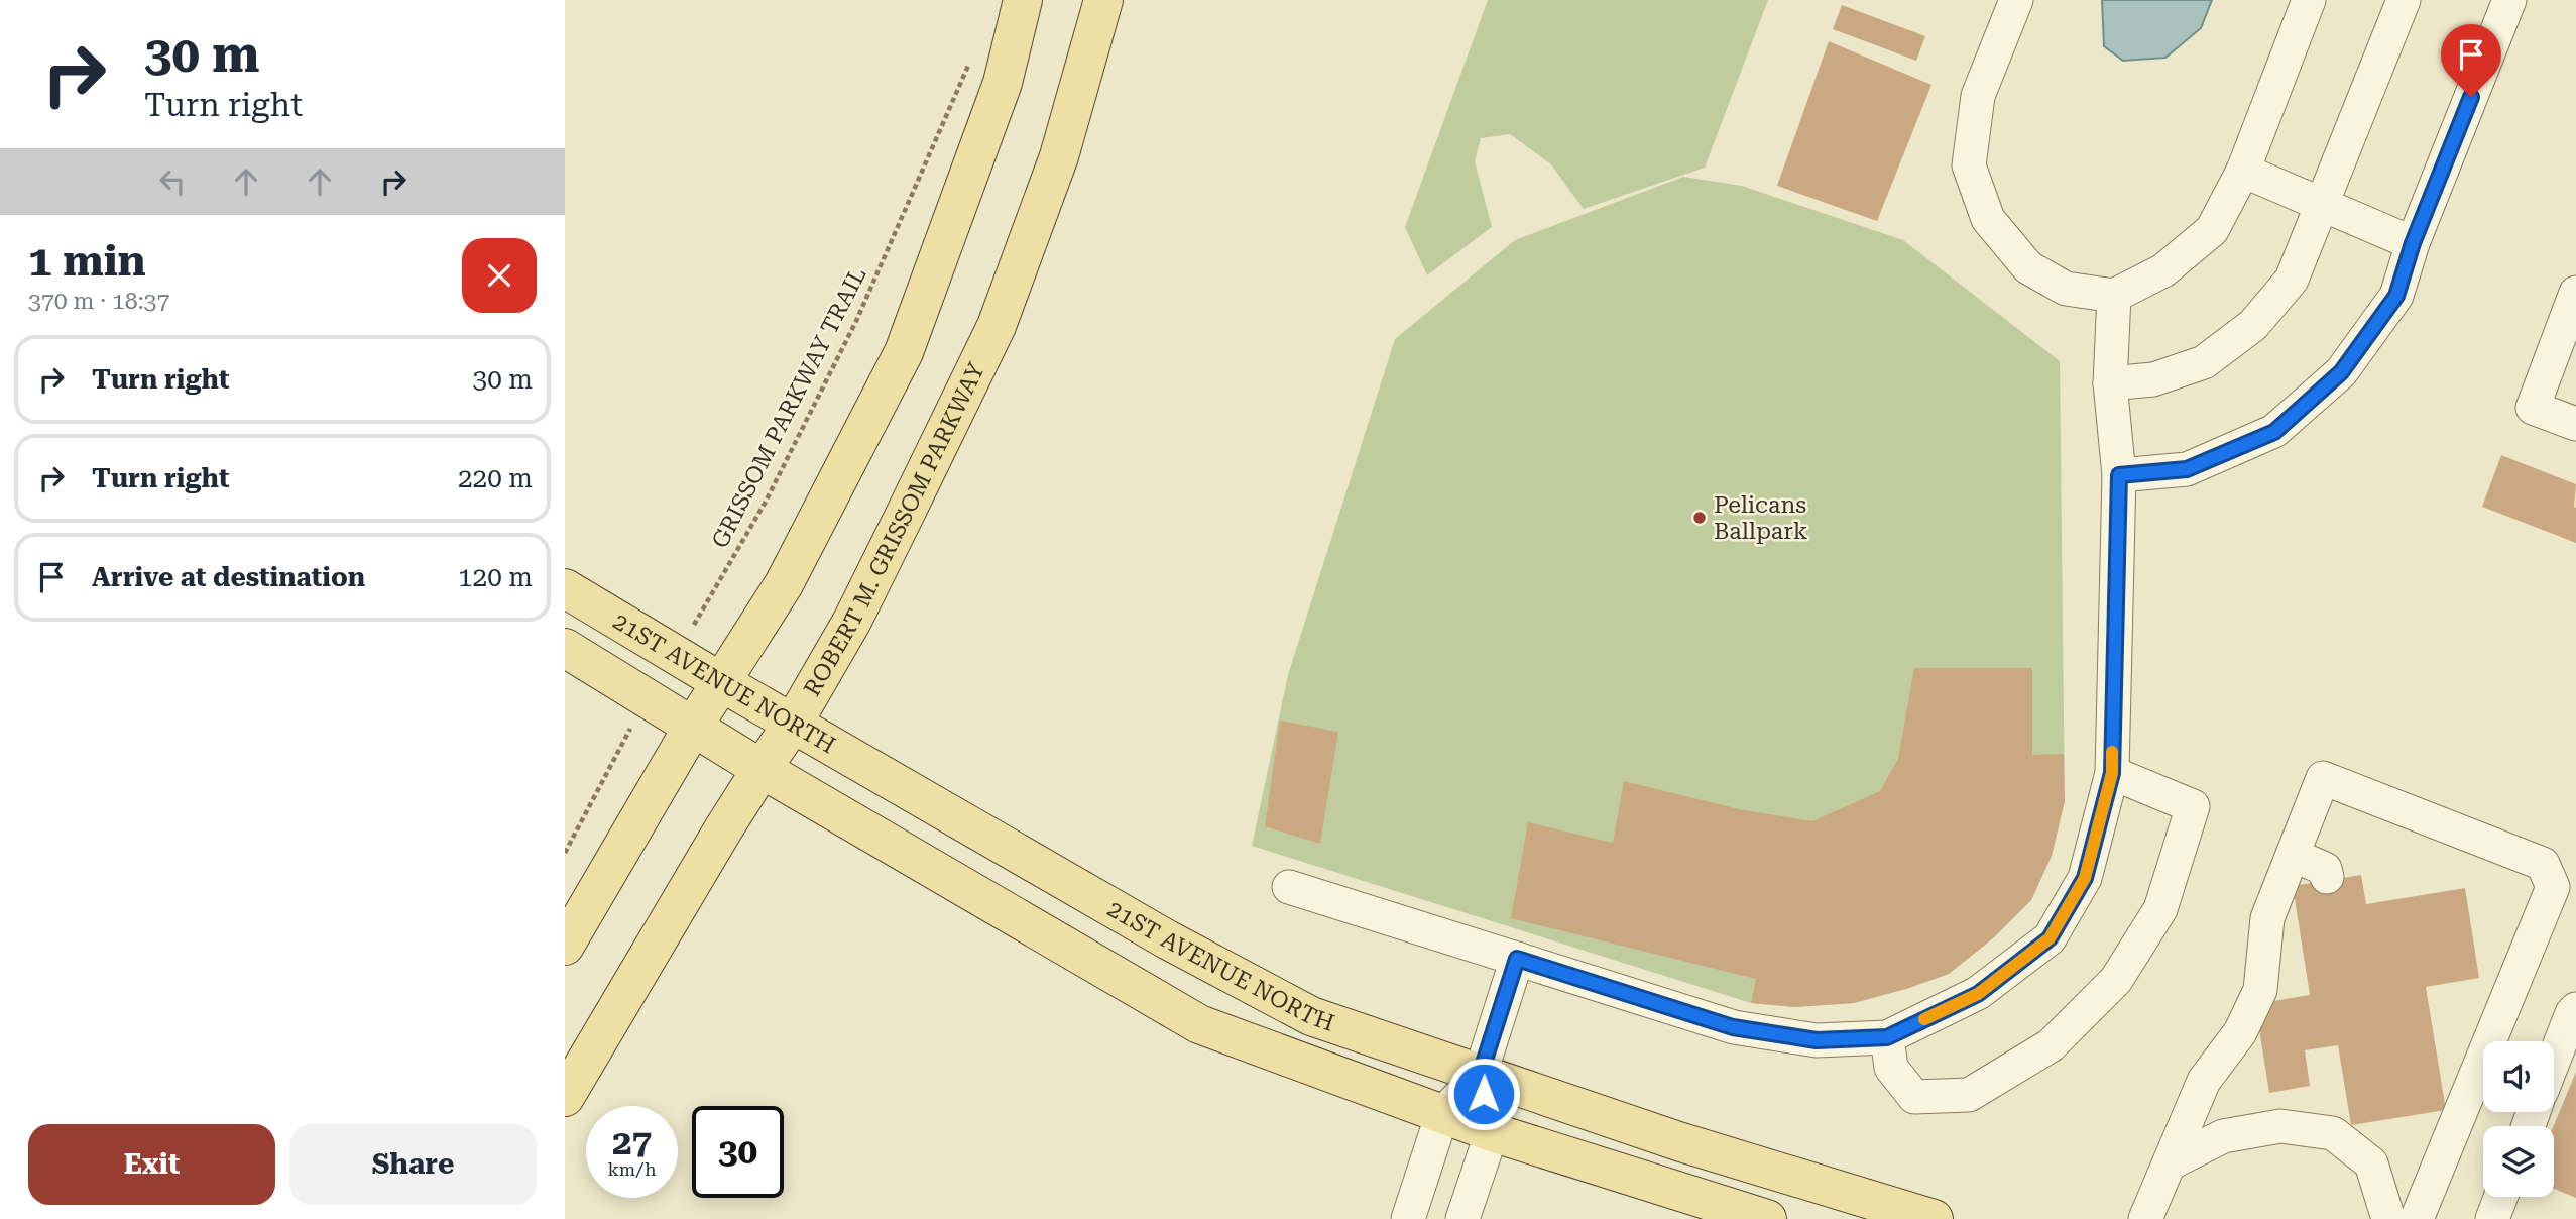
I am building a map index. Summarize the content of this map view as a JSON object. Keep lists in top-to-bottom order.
{
  "streets": {
    "main road": ["ROBERT M. GRISSOM PARKWAY", "21ST AVENUE NORTH"],
    "path": ["GRISSOM PARKWAY TRAIL"]
  },
  "crossings": [
    ["GRISSOM PARKWAY TRAIL", "21ST AVENUE NORTH"],
    ["ROBERT M. GRISSOM PARKWAY", "21ST AVENUE NORTH"]
  ],
  "places": ["Pelicans Ballpark"],
  "page": {
    "turn": ["30 m", "Turn right"],
    "heading": ["1 min", "370 m · 18:37"],
    "list": [
      {
        "name": "Turn right",
        "value": "30 m"
      },
      {
        "name": "Turn right",
        "value": "220 m"
      },
      {
        "name": "Arrive at destination",
        "value": "120 m"
      }
    ],
    "speed": "27 km/h",
    "limit": "30",
    "buttons": ["Exit", "Share"]
  }
}
